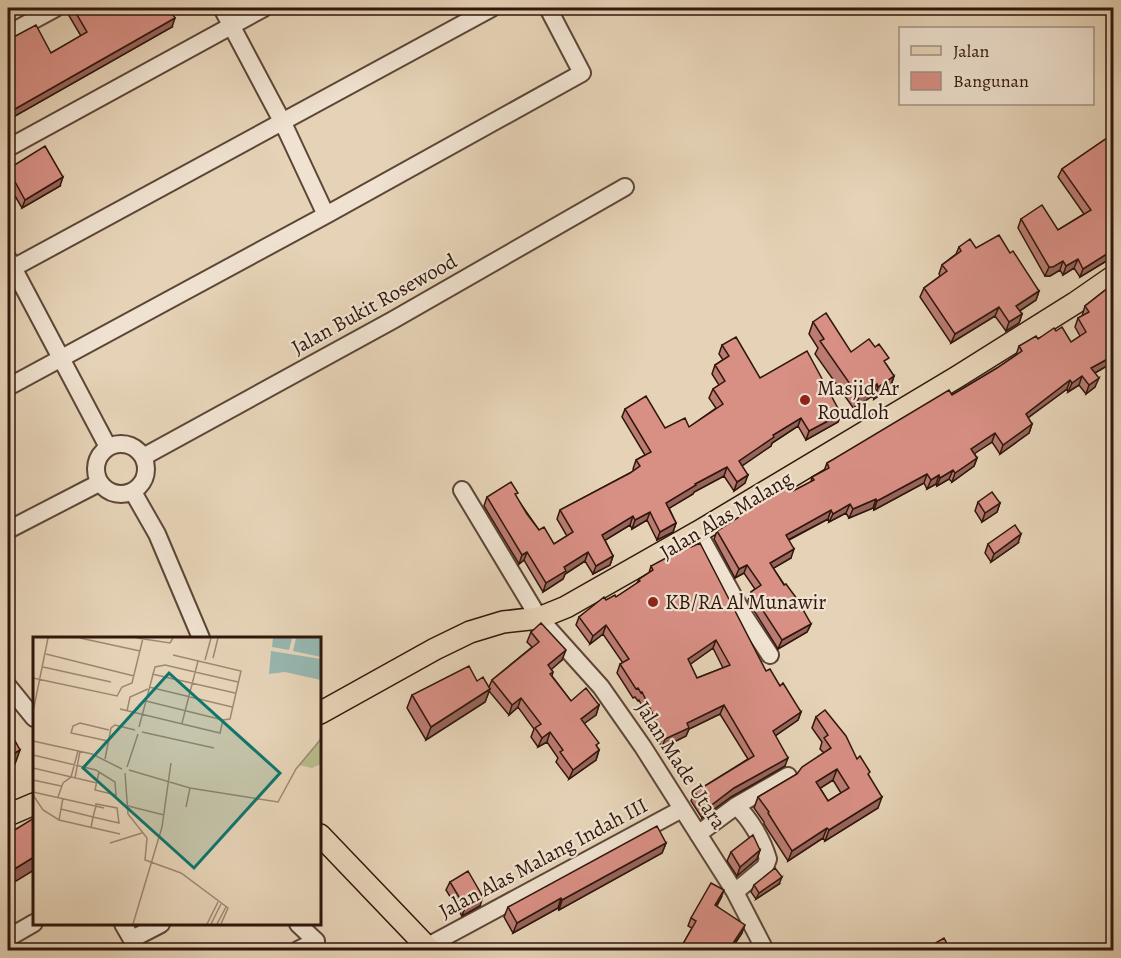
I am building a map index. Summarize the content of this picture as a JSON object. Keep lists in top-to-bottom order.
{
  "streets": {
    "main road": ["Jalan Alas Malang"],
    "street": ["Jalan Bukit Rosewood", "Jalan Made Utara", "Jalan Alas Malang Indah III"]
  },
  "crossings": [
    ["Jalan Alas Malang", "Jalan Made Utara"],
    ["Jalan Made Utara", "Jalan Alas Malang Indah III"]
  ],
  "places": ["Masjid Ar Roudloh", "KB/RA Al Munawir"],
  "legend": ["Jalan", "Bangunan"]
}
